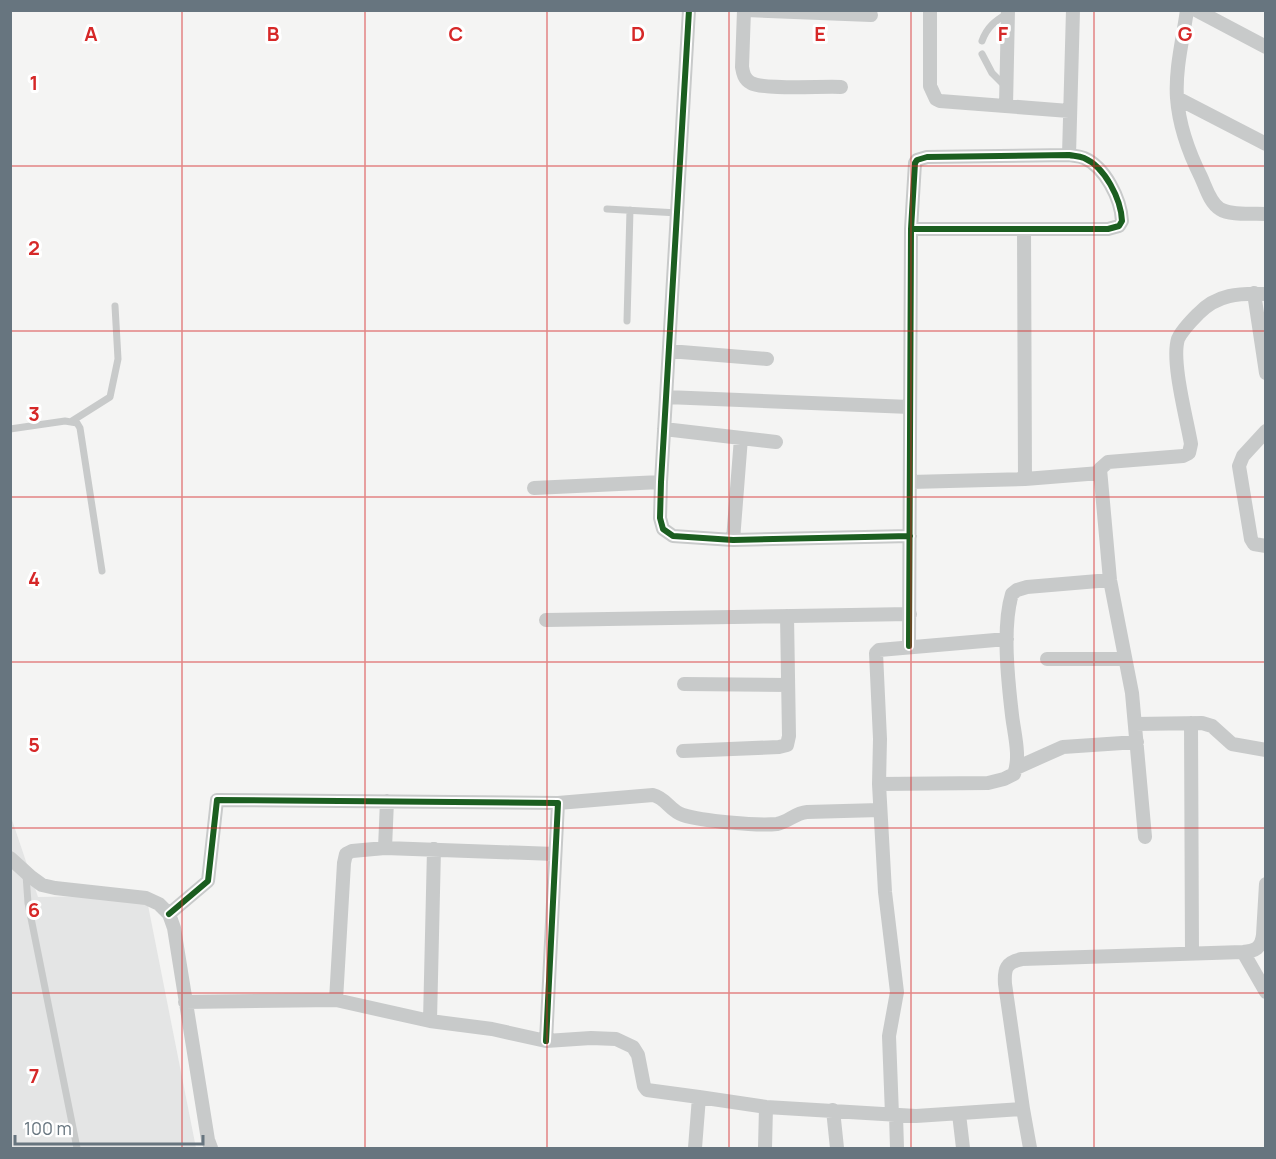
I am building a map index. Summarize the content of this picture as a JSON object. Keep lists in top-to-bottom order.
{
  "scale_bar": "100 m",
  "grid": {
    "columns": [
      "A",
      "B",
      "C",
      "D",
      "E",
      "F",
      "G"
    ],
    "rows": [
      "1",
      "2",
      "3",
      "4",
      "5",
      "6",
      "7"
    ]
  }
}
